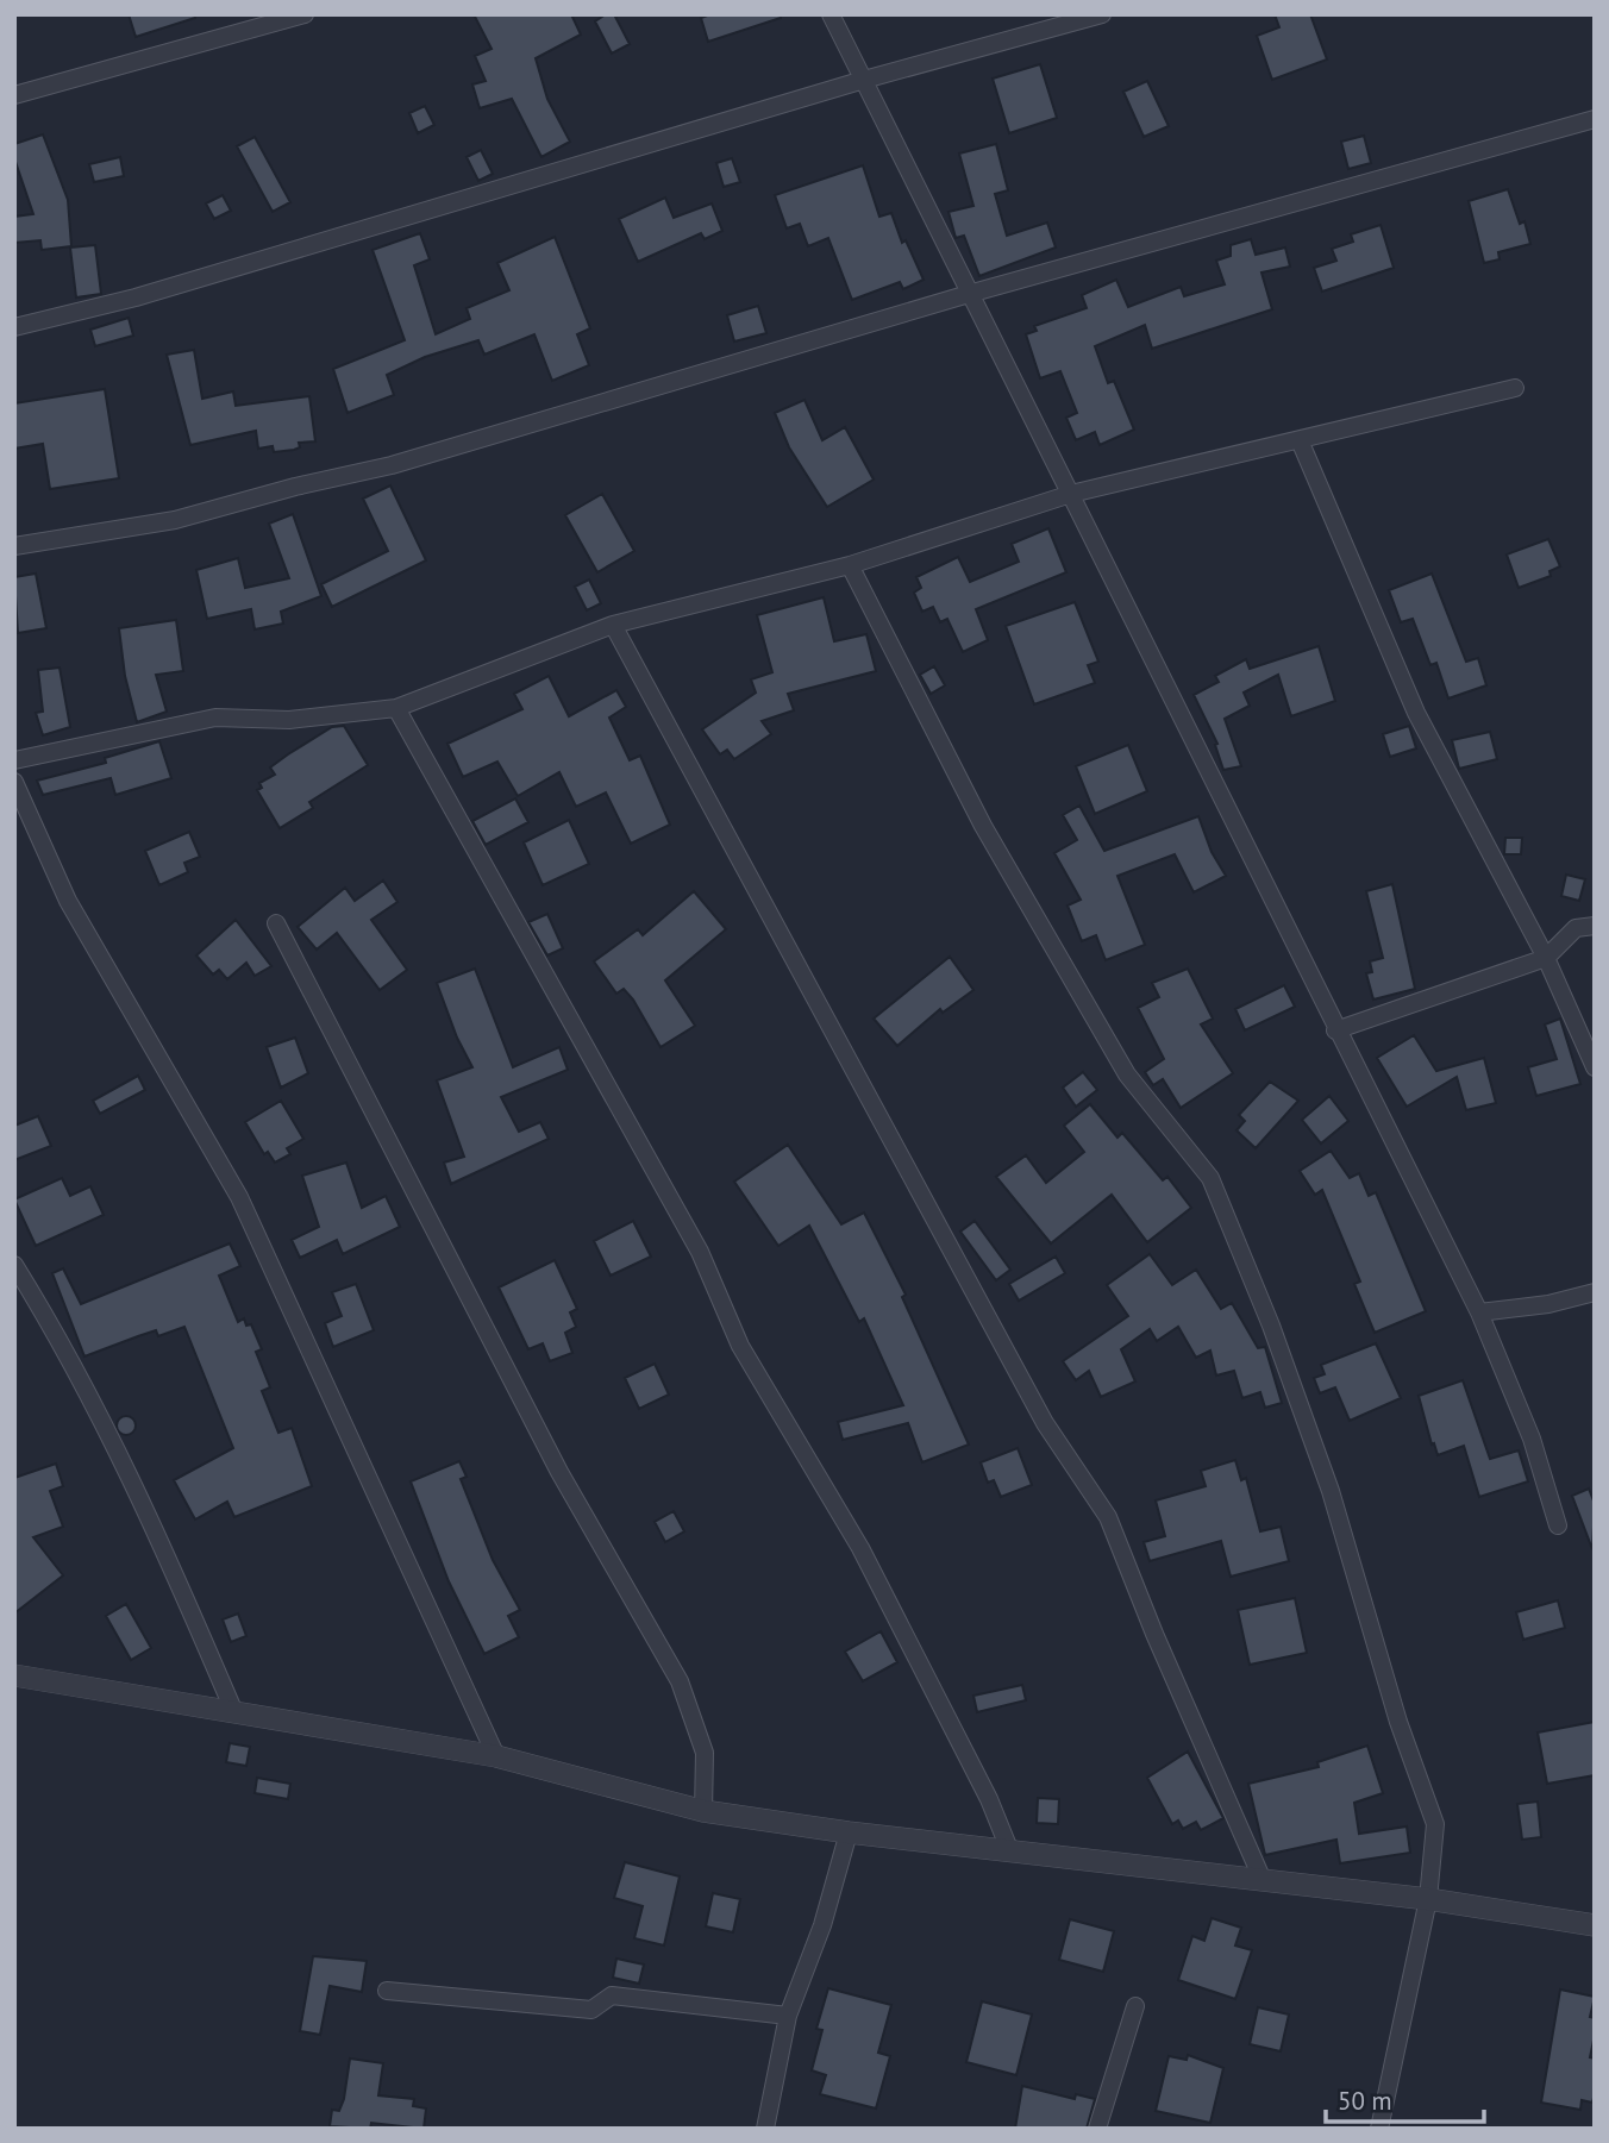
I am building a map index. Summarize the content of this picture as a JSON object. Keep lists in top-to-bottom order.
{
  "scale_bar": "50 m"
}
